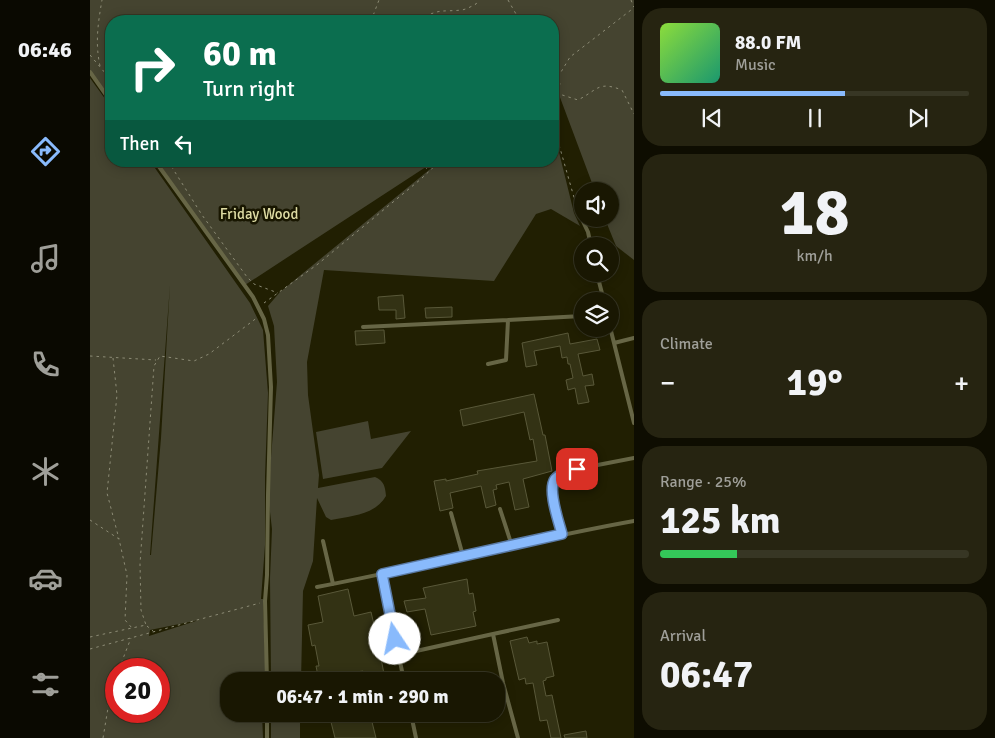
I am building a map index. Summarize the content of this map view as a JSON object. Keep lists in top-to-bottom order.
{
  "parks": ["Friday Wood"],
  "page": {
    "tabs": "06:46",
    "turn": ["60 m", "Turn right"],
    "song": ["88.0 FM", "Music"],
    "then": "Then",
    "tile": [
      ["18", "km/h"],
      "Climate",
      ["Range · 25%", "125 km"],
      ["Arrival", "06:47"]
    ],
    "heat": ["−", "19°", "+"],
    "limit": "20",
    "trip": "06:47 · 1 min · 290 m"
  }
}
